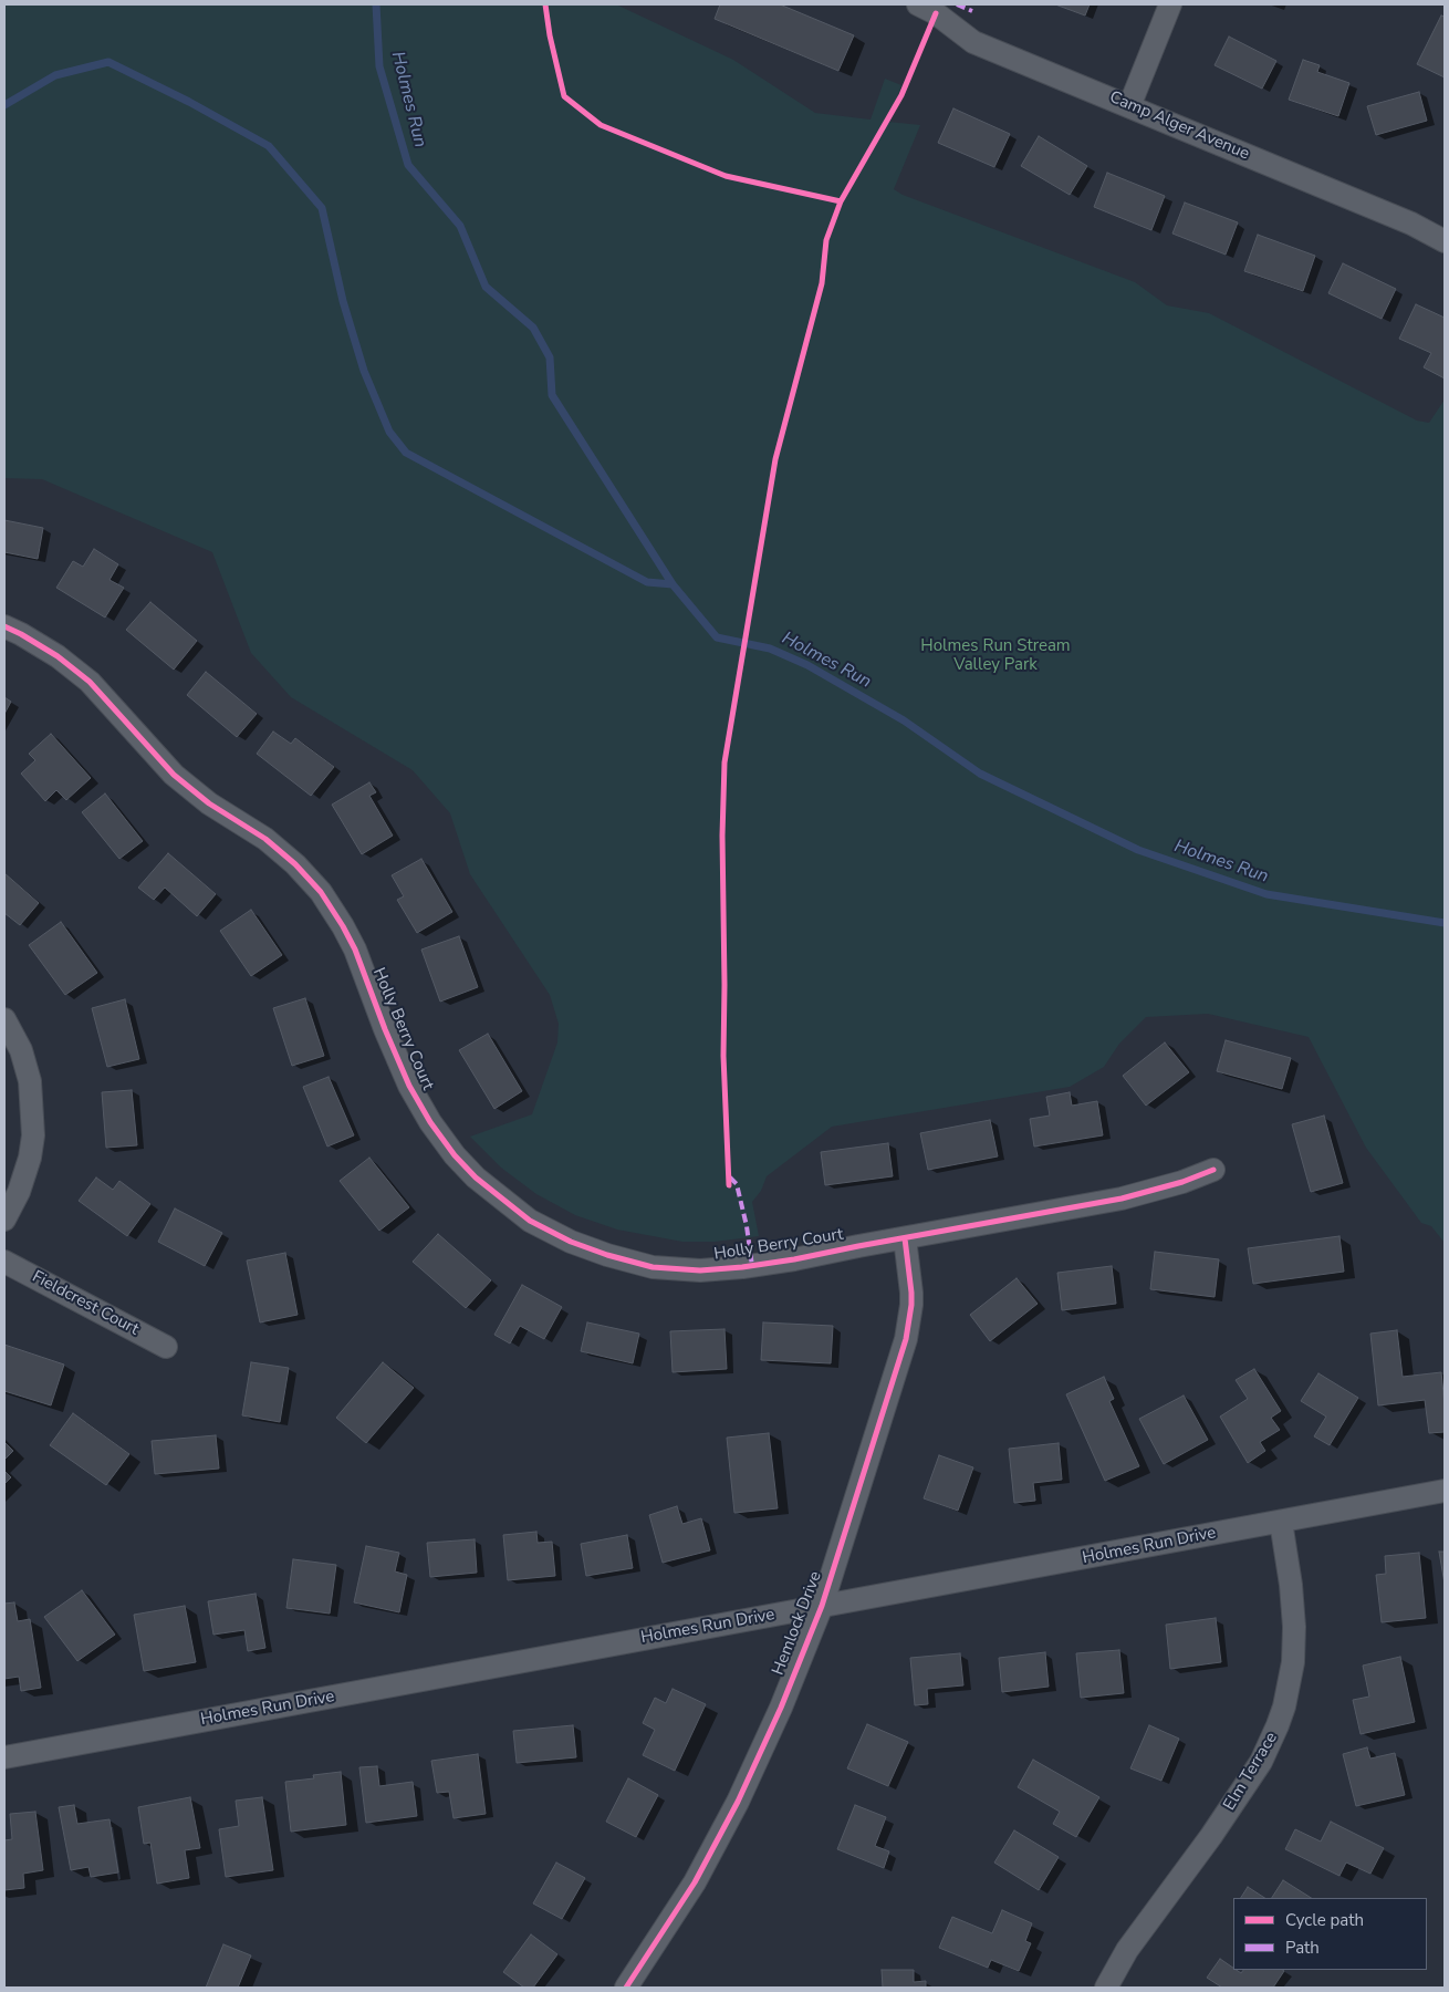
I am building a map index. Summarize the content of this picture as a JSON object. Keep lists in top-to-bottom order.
{
  "streets": {
    "street": [
      "Camp Alger Avenue",
      "Holly Berry Court",
      "Fieldcrest Court",
      "Holmes Run Drive",
      "Hemlock Drive",
      "Elm Terrace"
    ]
  },
  "crossings": [
    ["Holly Berry Court", "Hemlock Drive"],
    ["Holmes Run Drive", "Hemlock Drive"],
    ["Holmes Run Drive", "Elm Terrace"]
  ],
  "water": ["Holmes Run"],
  "parks": ["Holmes Run Stream Valley Park"],
  "legend": ["Cycle path", "Path"]
}
